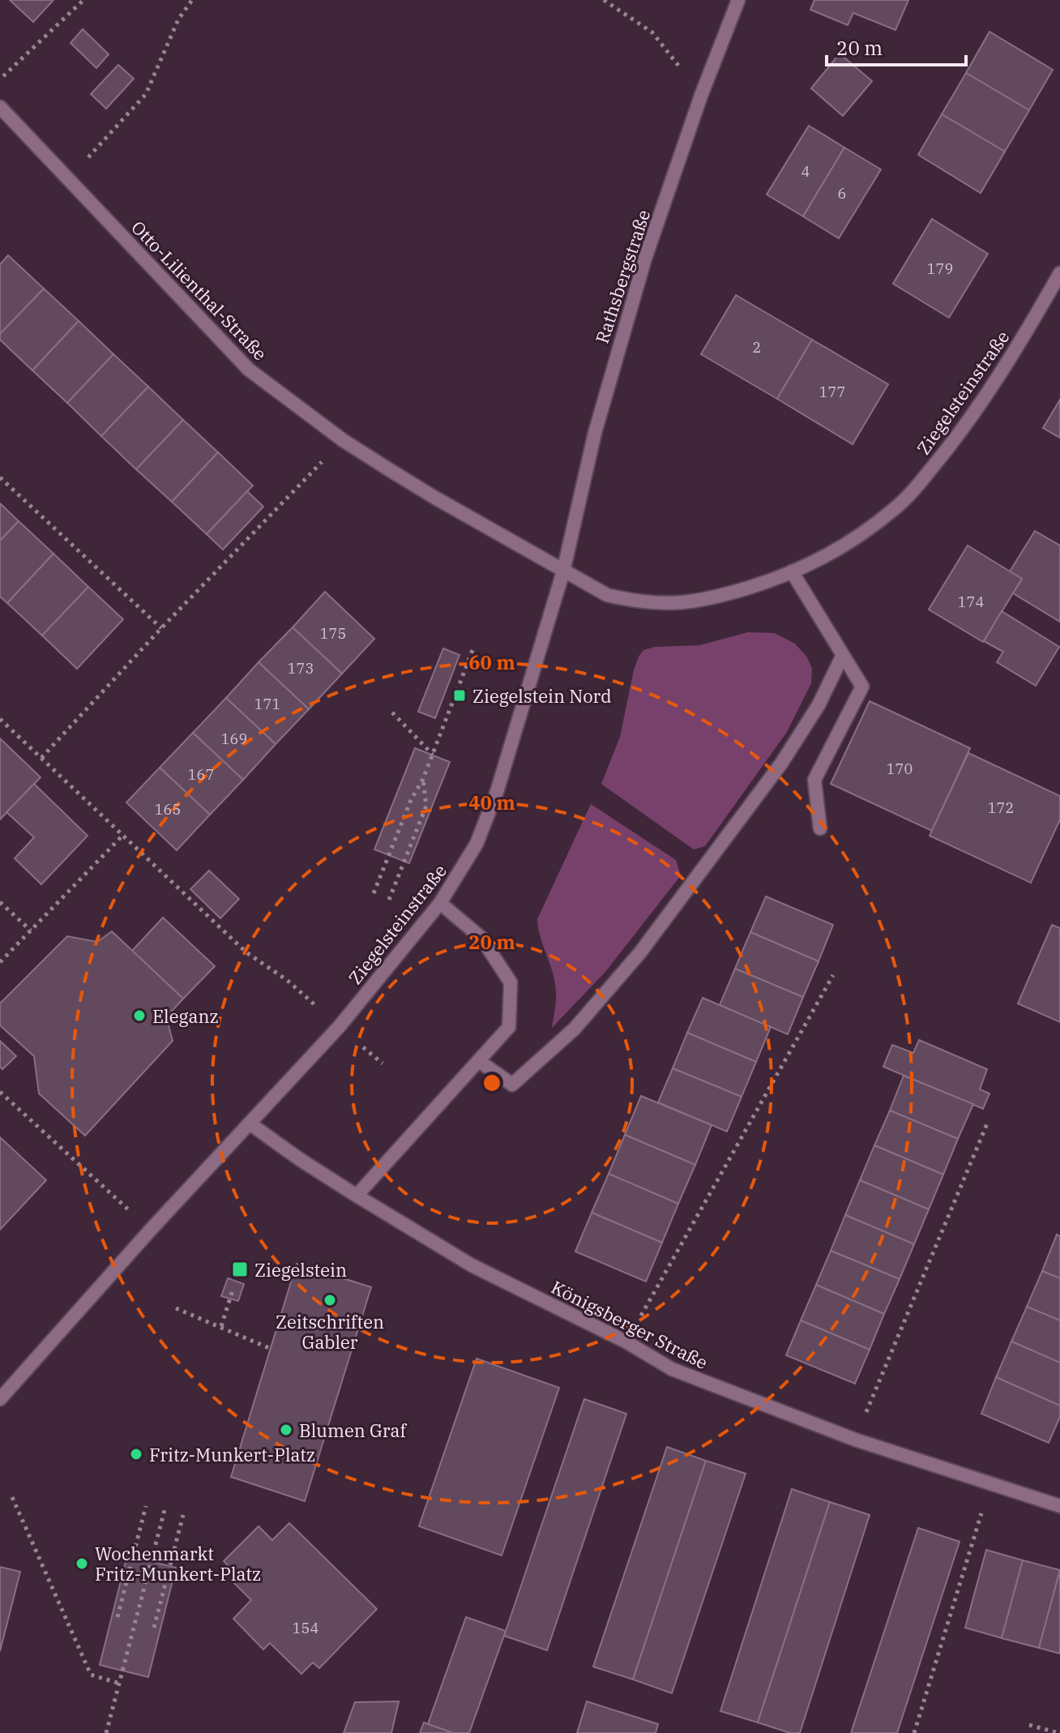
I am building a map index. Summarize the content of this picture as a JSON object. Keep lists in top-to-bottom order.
{
  "streets": {
    "street": [
      "Rathsbergstraße",
      "Otto-Lilienthal-Straße",
      "Ziegelsteinstraße",
      "Königsberger Straße"
    ]
  },
  "crossings": [
    ["Rathsbergstraße", "Otto-Lilienthal-Straße"],
    ["Rathsbergstraße", "Ziegelsteinstraße"],
    ["Otto-Lilienthal-Straße", "Ziegelsteinstraße"],
    ["Ziegelsteinstraße", "Königsberger Straße"]
  ],
  "places": {
    "transit": ["Ziegelstein Nord", "Ziegelstein"],
    "other": [
      "Eleganz",
      "Zeitschriften Gabler",
      "Blumen Graf",
      "Fritz-Munkert-Platz",
      "Wochenmarkt Fritz-Munkert-Platz"
    ]
  },
  "house_numbers": [
    "4",
    "6",
    "179",
    "2",
    "177",
    "174",
    "175",
    "173",
    "171",
    "169",
    "170",
    "167",
    "172",
    "165",
    "154"
  ],
  "scale_bar": "20 m",
  "rings": ["60 m", "40 m", "20 m"]
}
